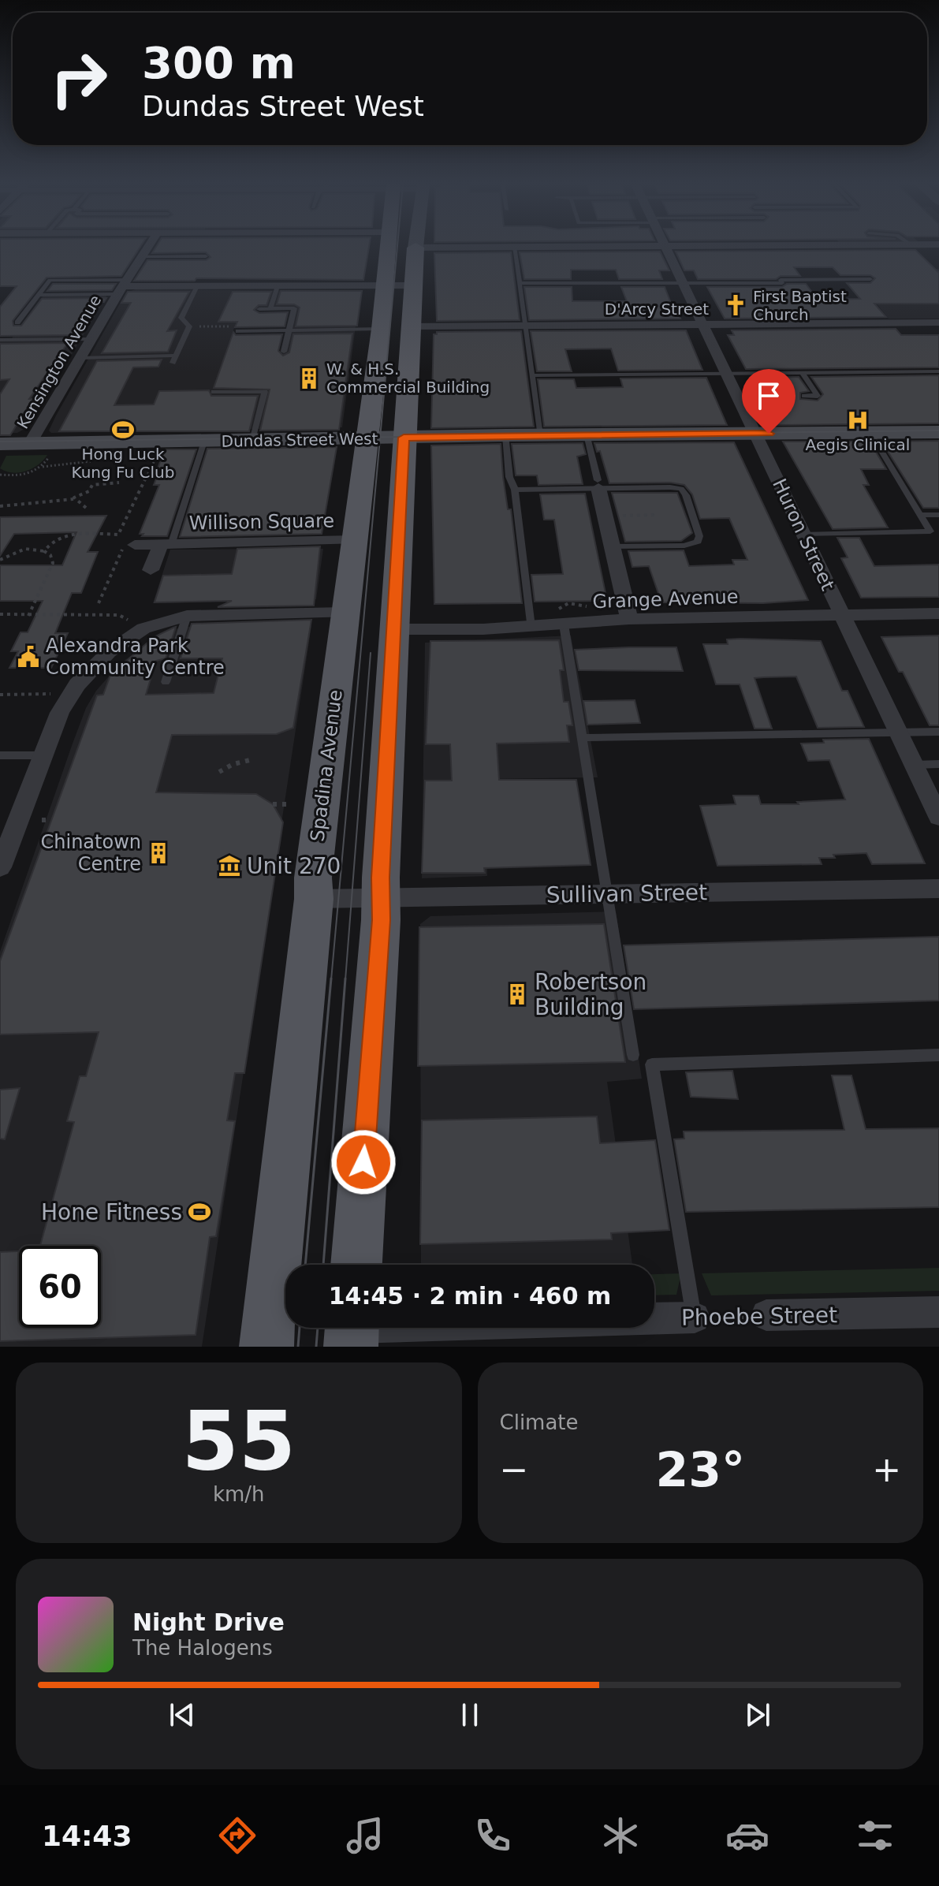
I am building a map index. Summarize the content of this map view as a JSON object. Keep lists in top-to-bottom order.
{
  "streets": {
    "main road": ["Dundas Street West", "Spadina Avenue"],
    "street": [
      "D'Arcy Street",
      "Kensington Avenue",
      "Willison Square",
      "Huron Street",
      "Grange Avenue",
      "Sullivan Street",
      "Phoebe Street"
    ]
  },
  "crossings": [
    ["D'Arcy Street", "Huron Street"],
    ["Kensington Avenue", "Dundas Street West"],
    ["Dundas Street West", "Willison Square"],
    ["Dundas Street West", "Huron Street"],
    ["Dundas Street West", "Spadina Avenue"],
    ["Willison Square", "Spadina Avenue"],
    ["Huron Street", "Grange Avenue"],
    ["Spadina Avenue", "Sullivan Street"]
  ],
  "places": {
    "church": ["First Baptist Church"],
    "building": ["W. & H.S. Commercial Building", "Chinatown Centre", "Robertson Building"],
    "hospital": ["Aegis Clinical"],
    "sports": ["Hong Luck Kung Fu Club", "Hone Fitness"],
    "public building": ["Alexandra Park Community Centre"],
    "museum": ["Unit 270"]
  },
  "page": {
    "turn": ["300 m", "Dundas Street West"],
    "limit": "60",
    "trip": "14:45 · 2 min · 460 m",
    "tile": [
      ["55", "km/h"],
      "Climate"
    ],
    "heat": ["−", "23°", "+"],
    "song": ["Night Drive", "The Halogens"],
    "tabs": "14:43"
  }
}
